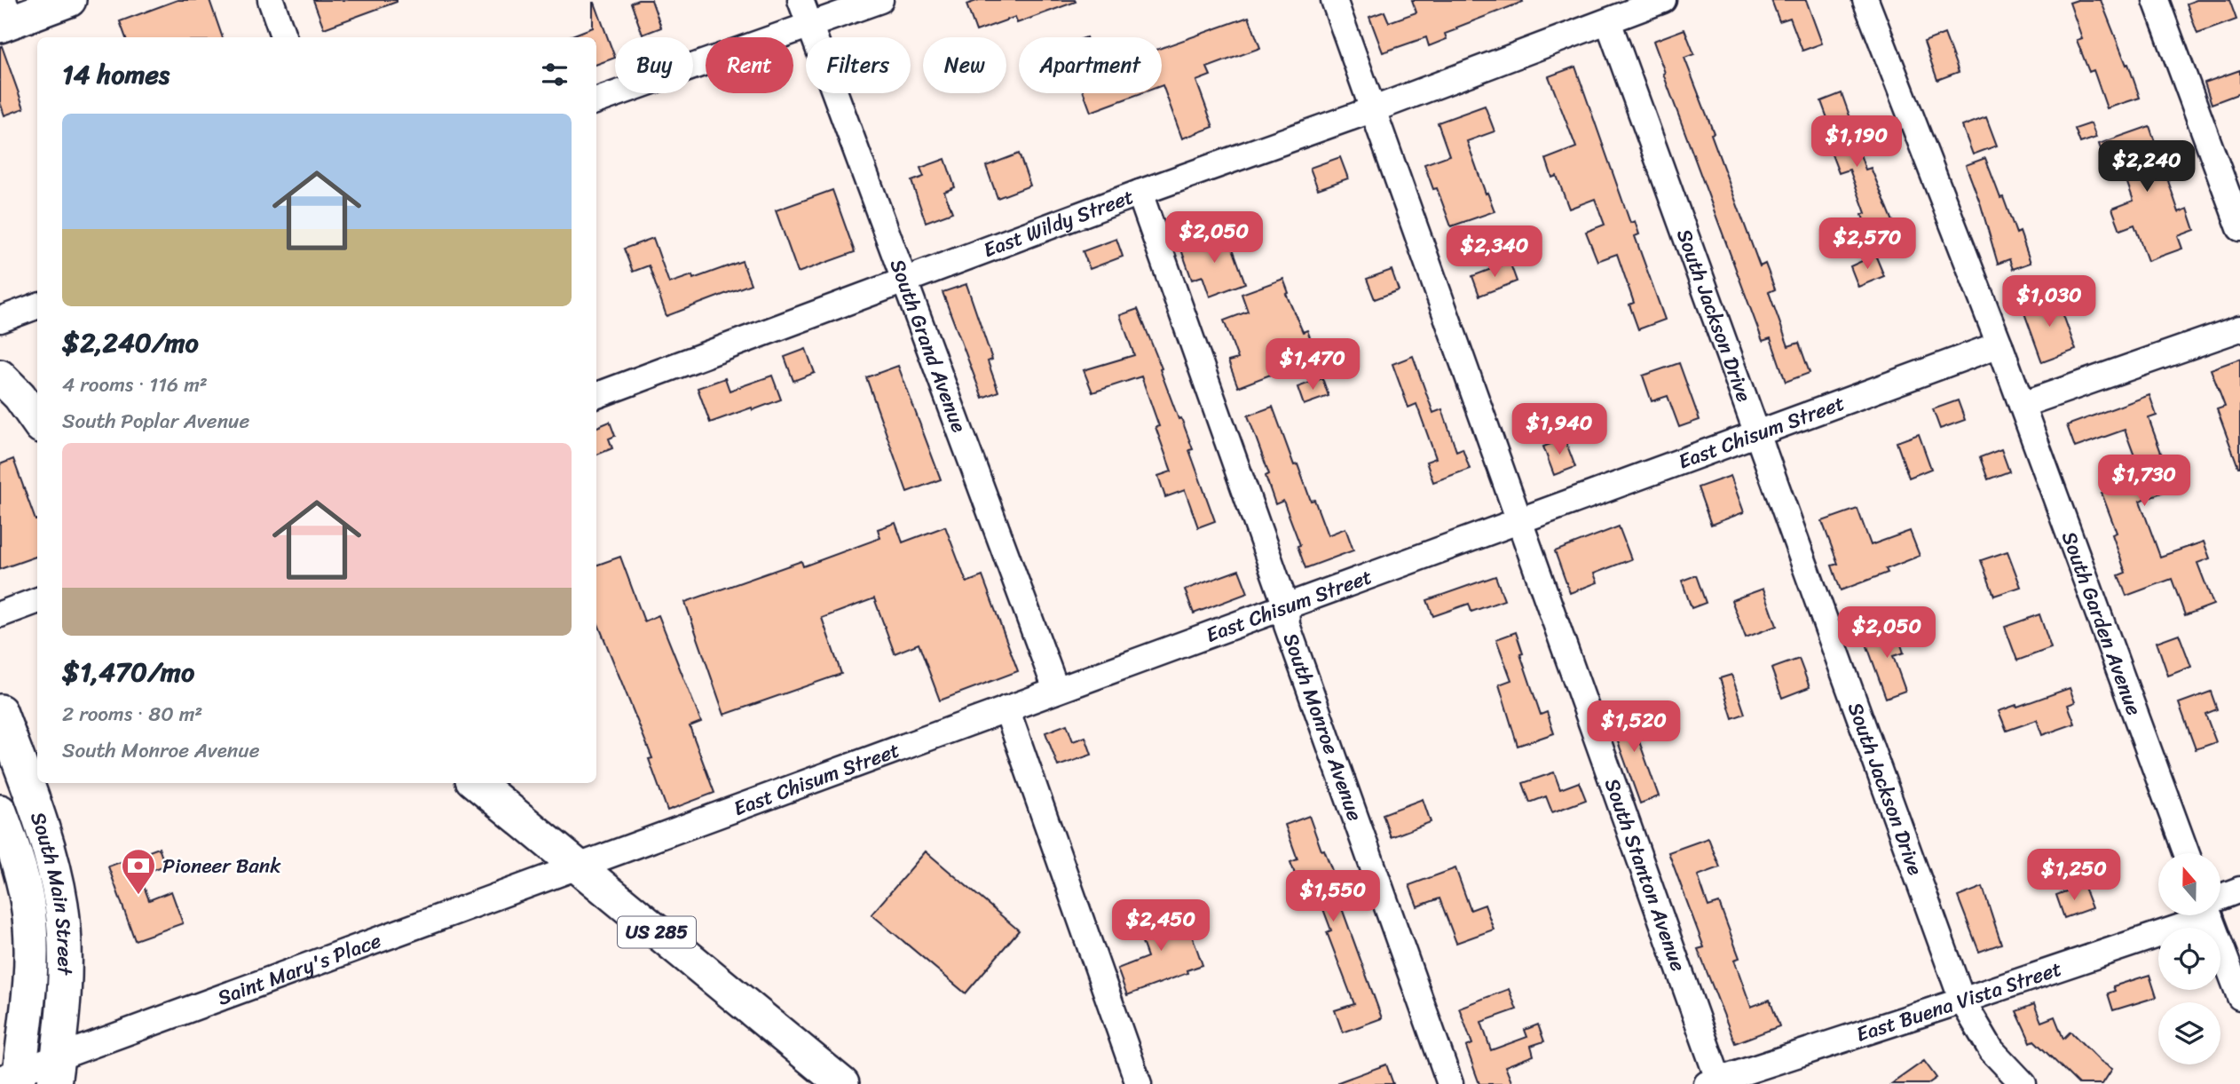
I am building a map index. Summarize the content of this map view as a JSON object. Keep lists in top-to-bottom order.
{
  "streets": {
    "main road": ["South Main Street", "US 285"],
    "street": [
      "East Wildy Street",
      "South Jackson Drive",
      "South Grand Avenue",
      "East Chisum Street",
      "South Garden Avenue",
      "South Monroe Avenue",
      "South Stanton Avenue",
      "Saint Mary's Place",
      "East Buena Vista Street"
    ]
  },
  "crossings": [
    ["East Wildy Street", "South Jackson Drive"],
    ["East Wildy Street", "South Grand Avenue"],
    ["East Wildy Street", "South Monroe Avenue"],
    ["East Wildy Street", "South Stanton Avenue"],
    ["South Jackson Drive", "East Chisum Street"],
    ["South Jackson Drive", "East Buena Vista Street"],
    ["South Grand Avenue", "East Chisum Street"],
    ["East Chisum Street", "South Garden Avenue"],
    ["East Chisum Street", "South Monroe Avenue"],
    ["East Chisum Street", "South Stanton Avenue"],
    ["East Chisum Street", "US 285"],
    ["East Chisum Street", "Saint Mary's Place"],
    ["South Stanton Avenue", "East Buena Vista Street"],
    ["South Main Street", "Saint Mary's Place"],
    ["US 285", "Saint Mary's Place"]
  ],
  "places": {
    "bank": ["Pioneer Bank"]
  },
  "north": "top",
  "page": {
    "chip": [
      "Buy",
      "Rent",
      "Filters",
      "New",
      "Apartment"
    ],
    "heading": "14 homes",
    "list": [
      {
        "name": "$2,240/mo",
        "note": "4 rooms · 116 m² · South Poplar Avenue"
      },
      {
        "name": "$1,470/mo",
        "note": "2 rooms · 80 m² · South Monroe Avenue"
      }
    ],
    "price": [
      "$1,190",
      "$2,240",
      "$2,050",
      "$2,570",
      "$2,340",
      "$1,030",
      "$1,470",
      "$1,940",
      "$1,730",
      "$2,050",
      "$1,520",
      "$1,250",
      "$1,550",
      "$2,450"
    ]
  }
}
